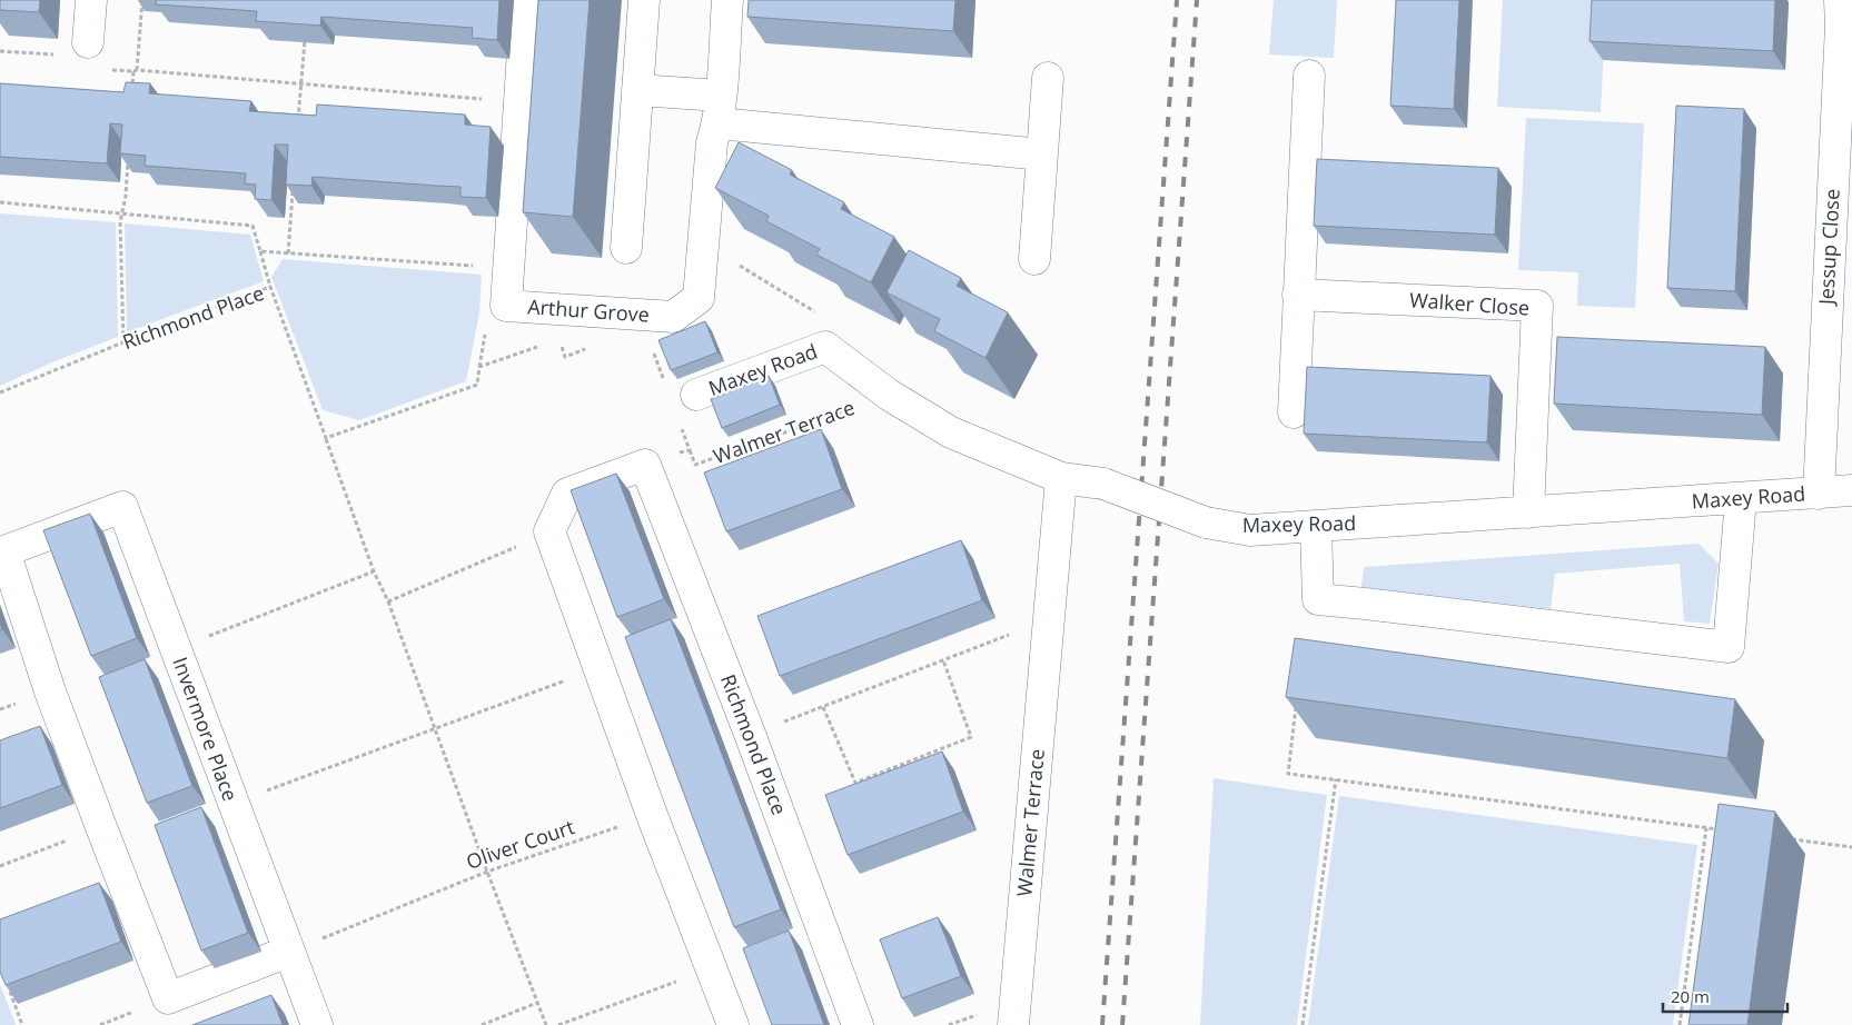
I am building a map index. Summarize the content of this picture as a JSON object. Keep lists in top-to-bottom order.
{
  "streets": {
    "street": [
      "Jessup Close",
      "Walker Close",
      "Arthur Grove",
      "Richmond Place",
      "Maxey Road",
      "Walmer Terrace",
      "Invermore Place"
    ],
    "path": ["Oliver Court"]
  },
  "crossings": [
    ["Jessup Close", "Maxey Road"],
    ["Walker Close", "Maxey Road"],
    ["Maxey Road", "Walmer Terrace"],
    ["Invermore Place", "Oliver Court"]
  ],
  "scale_bar": "20 m"
}
